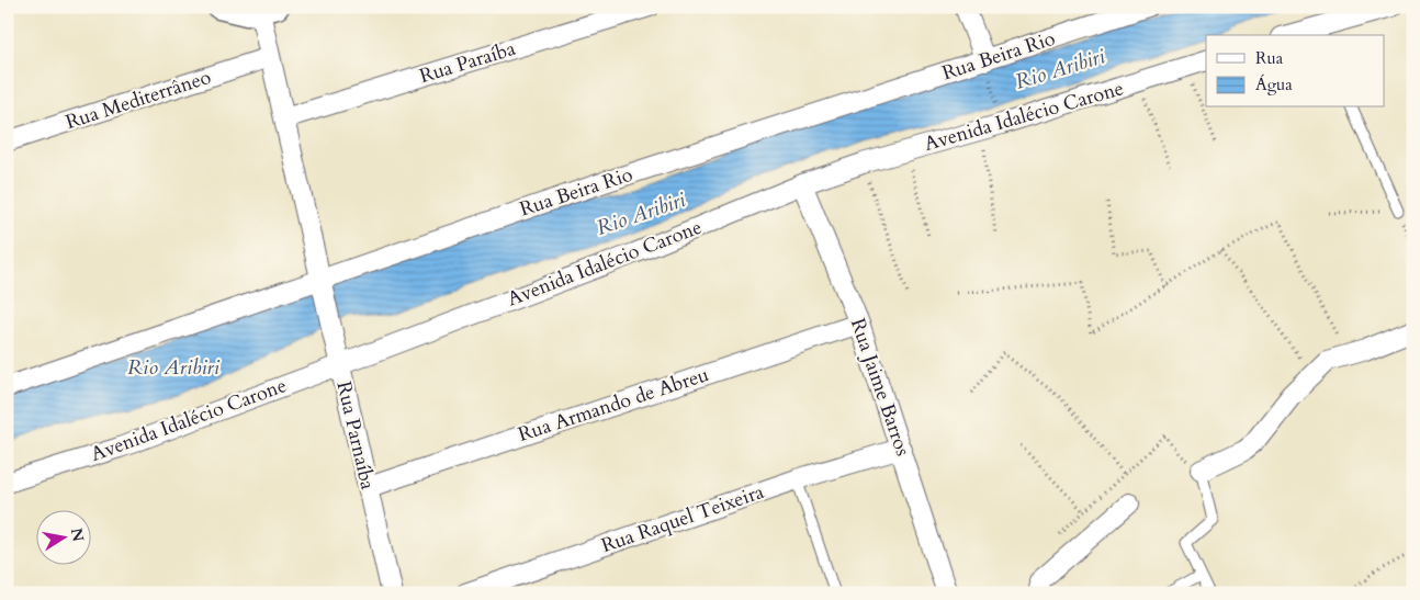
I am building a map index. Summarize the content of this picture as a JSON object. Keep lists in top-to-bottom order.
{
  "streets": {
    "street": [
      "Rua Beira Rio",
      "Rua Paraíba",
      "Rua Mediterrâneo",
      "Avenida Idalécio Carone",
      "Rua Jaime Barros",
      "Rua Armando de Abreu",
      "Rua Parnaíba",
      "Rua Raquel Teixeira"
    ]
  },
  "crossings": [
    ["Rua Beira Rio", "Rua Parnaíba"],
    ["Avenida Idalécio Carone", "Rua Jaime Barros"],
    ["Avenida Idalécio Carone", "Rua Parnaíba"],
    ["Rua Jaime Barros", "Rua Armando de Abreu"],
    ["Rua Jaime Barros", "Rua Raquel Teixeira"],
    ["Rua Armando de Abreu", "Rua Parnaíba"]
  ],
  "water": ["Rio Aribiri"],
  "legend": ["Rua", "Água"],
  "north": "right"
}
